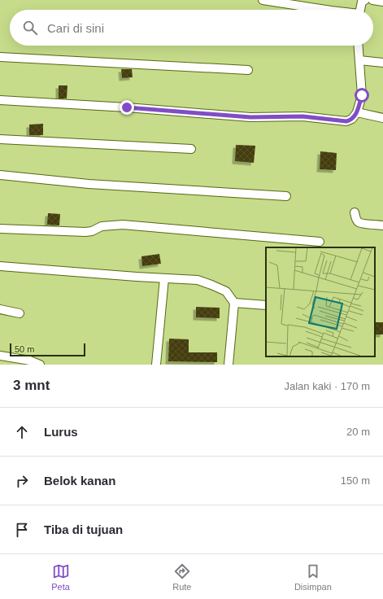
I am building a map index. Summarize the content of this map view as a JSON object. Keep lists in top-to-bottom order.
{
  "scale_bar": "50 m",
  "page": {
    "search": "Cari di sini",
    "scale": "50 m",
    "heading": ["3 mnt", "Jalan kaki · 170 m"],
    "list": [
      ["Lurus", "20 m"],
      ["Belok kanan", "150 m"],
      "Tiba di tujuan"
    ],
    "nav": ["Peta", "Rute", "Disimpan"]
  }
}
